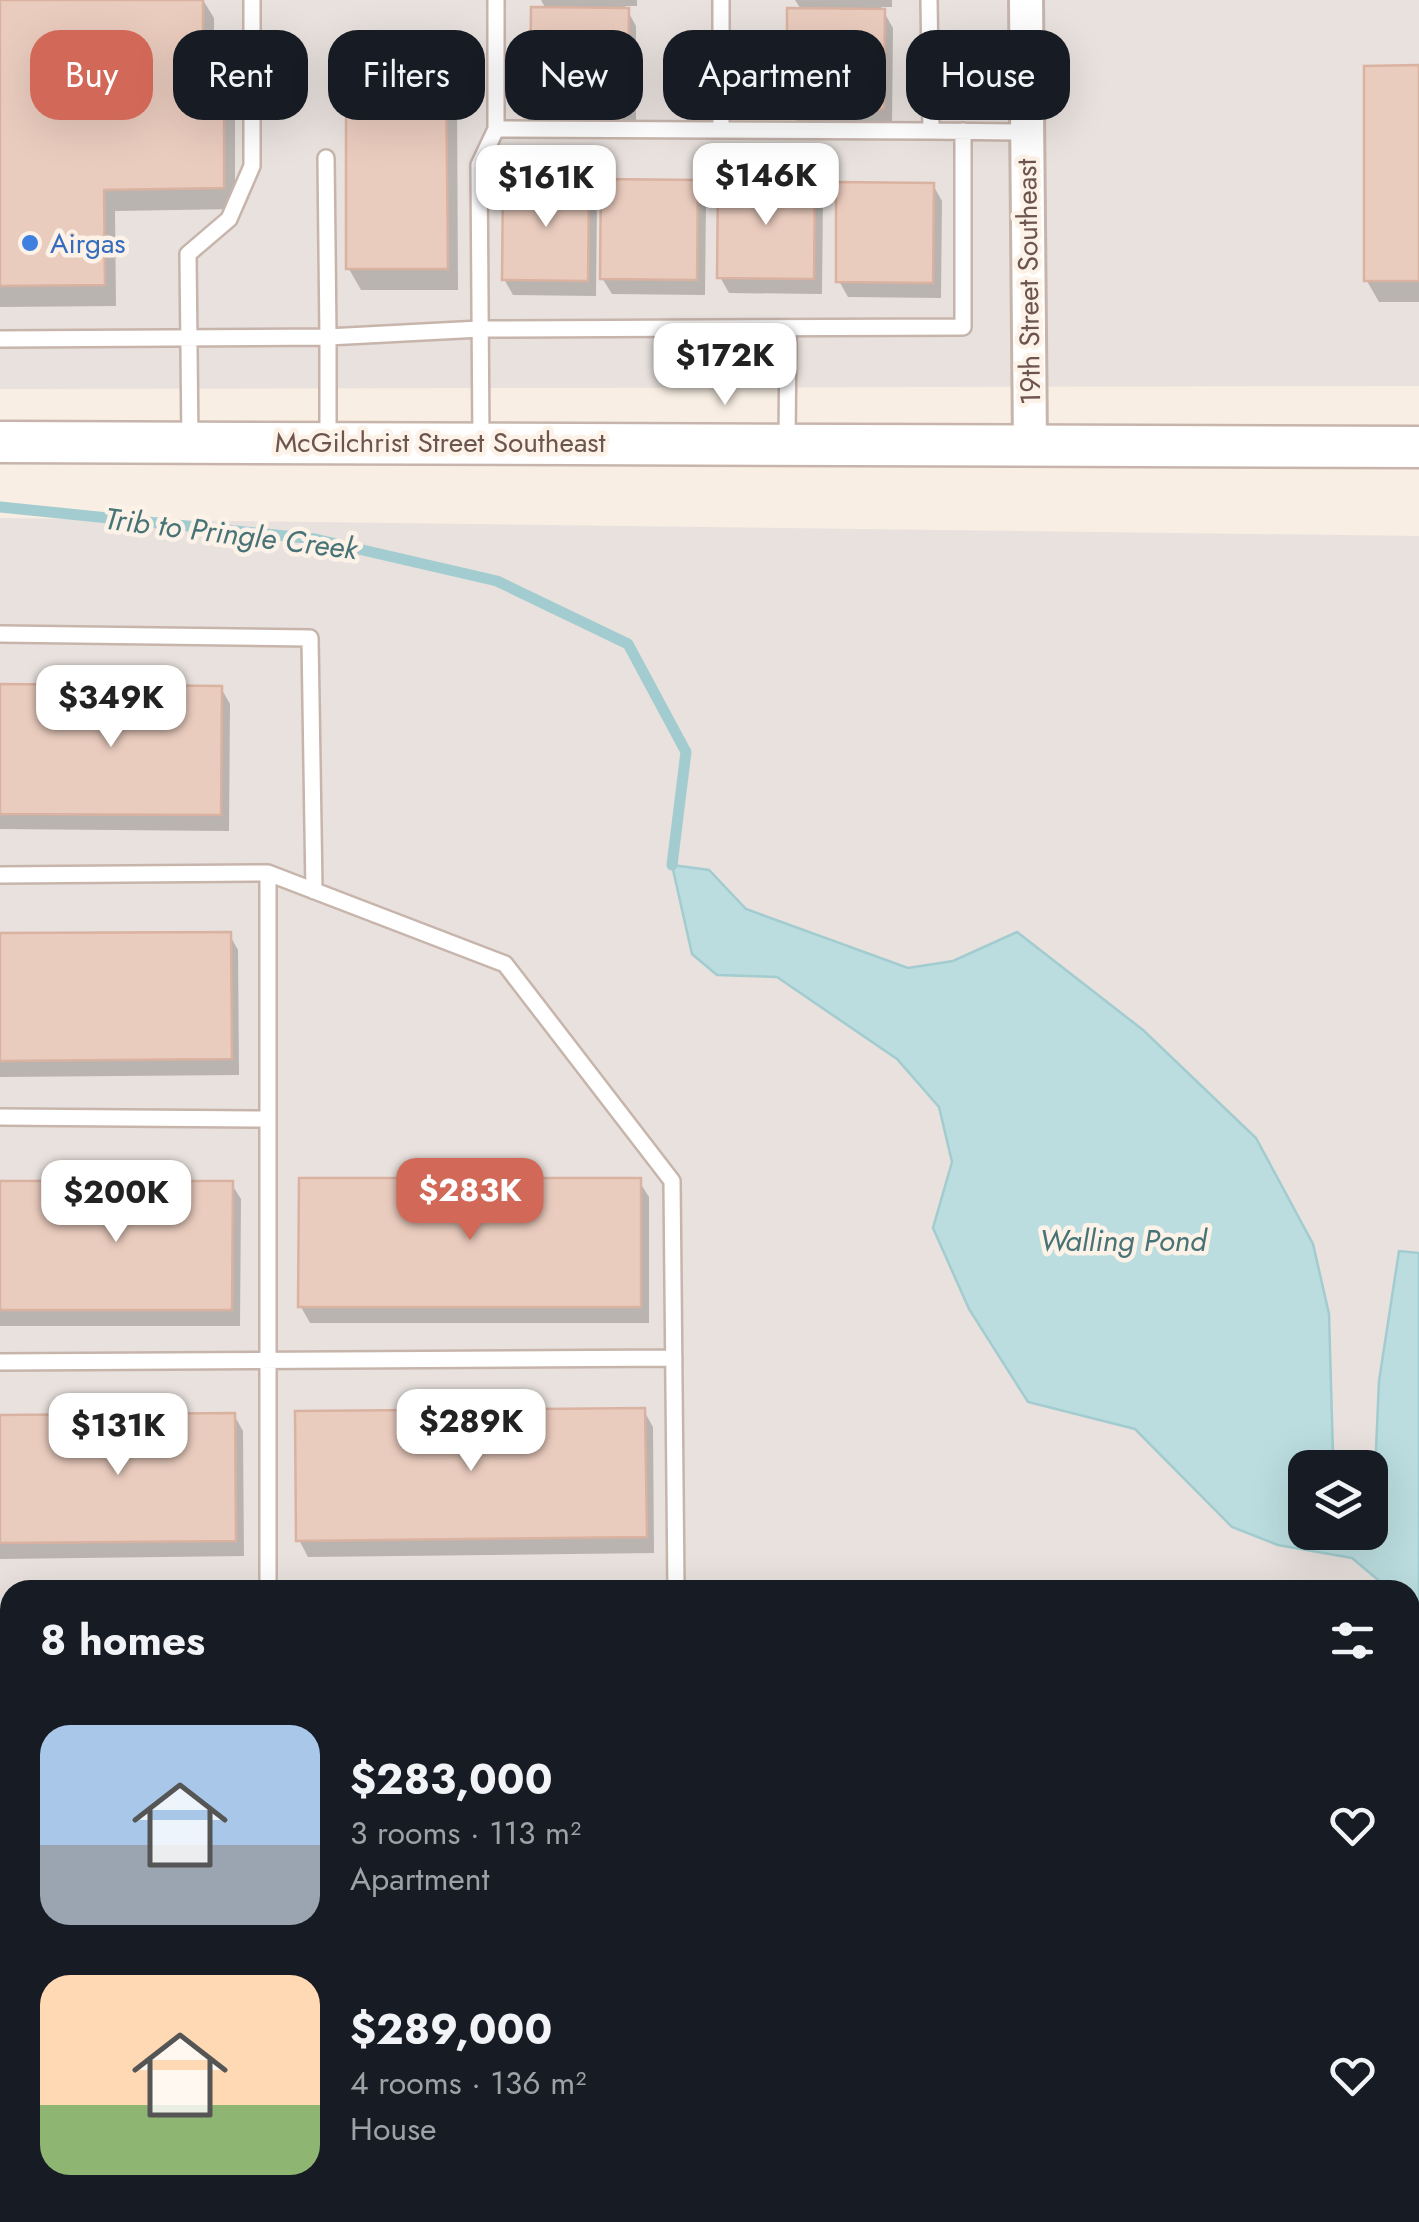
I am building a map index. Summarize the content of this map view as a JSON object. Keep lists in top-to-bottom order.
{
  "streets": {
    "street": ["19th Street Southeast", "McGilchrist Street Southeast"]
  },
  "crossings": [
    ["19th Street Southeast", "McGilchrist Street Southeast"]
  ],
  "water": ["Trib to Pringle Creek", "Walling Pond"],
  "places": ["Airgas"],
  "page": {
    "chip": [
      "Buy",
      "Rent",
      "Filters",
      "New",
      "Apartment",
      "House"
    ],
    "price": [
      "$146K",
      "$161K",
      "$172K",
      "$349K",
      "$283K",
      "$200K",
      "$289K",
      "$131K"
    ],
    "heading": "8 homes",
    "list": [
      {
        "name": "$283,000",
        "note": "3 rooms · 113 m² · Apartment"
      },
      {
        "name": "$289,000",
        "note": "4 rooms · 136 m² · House"
      }
    ]
  }
}
